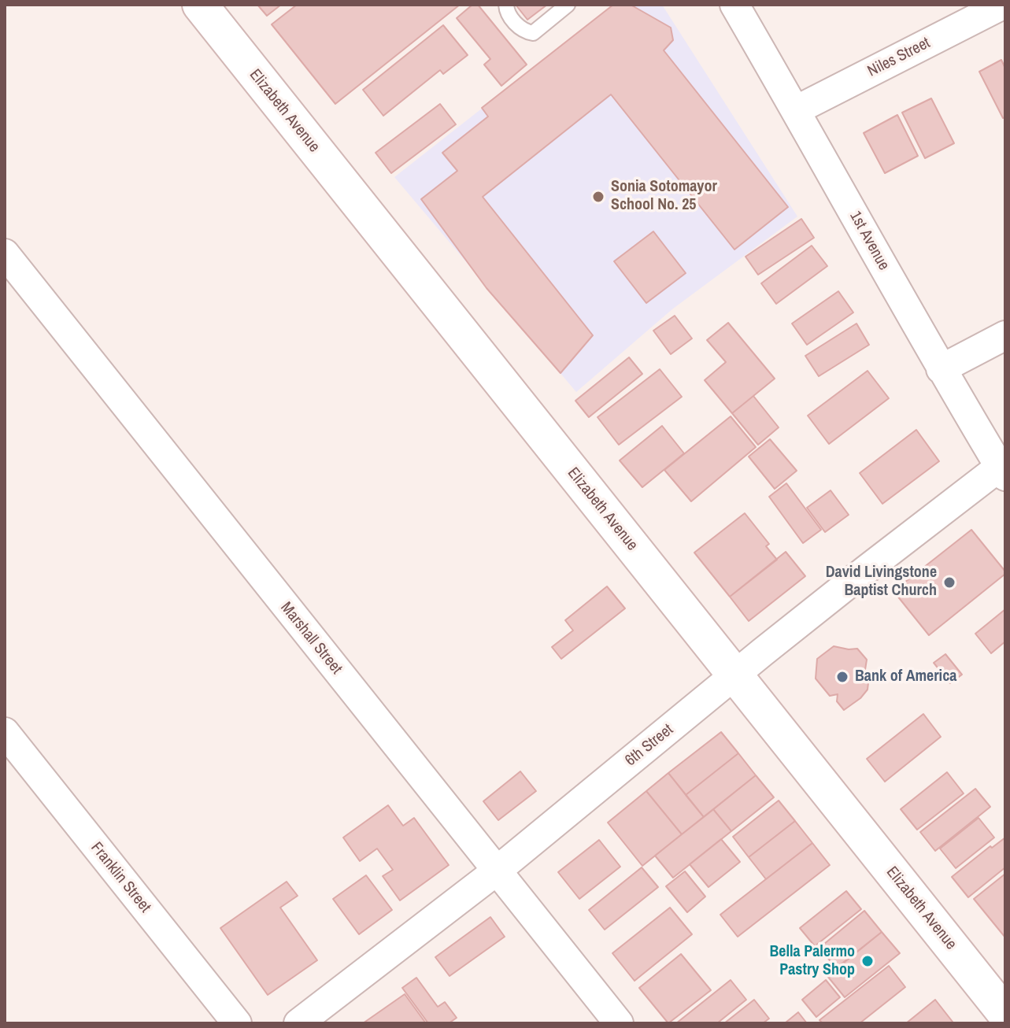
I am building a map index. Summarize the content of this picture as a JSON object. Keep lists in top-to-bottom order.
{
  "streets": {
    "street": [
      "Niles Street",
      "Elizabeth Avenue",
      "1st Avenue",
      "Marshall Street",
      "6th Street",
      "Franklin Street"
    ]
  },
  "crossings": [
    ["Niles Street", "1st Avenue"],
    ["Elizabeth Avenue", "6th Street"],
    ["1st Avenue", "6th Street"],
    ["Marshall Street", "6th Street"]
  ],
  "places": [
    "Sonia Sotomayor School No. 25",
    "David Livingstone Baptist Church",
    "Bank of America",
    "Bella Palermo Pastry Shop"
  ]
}
